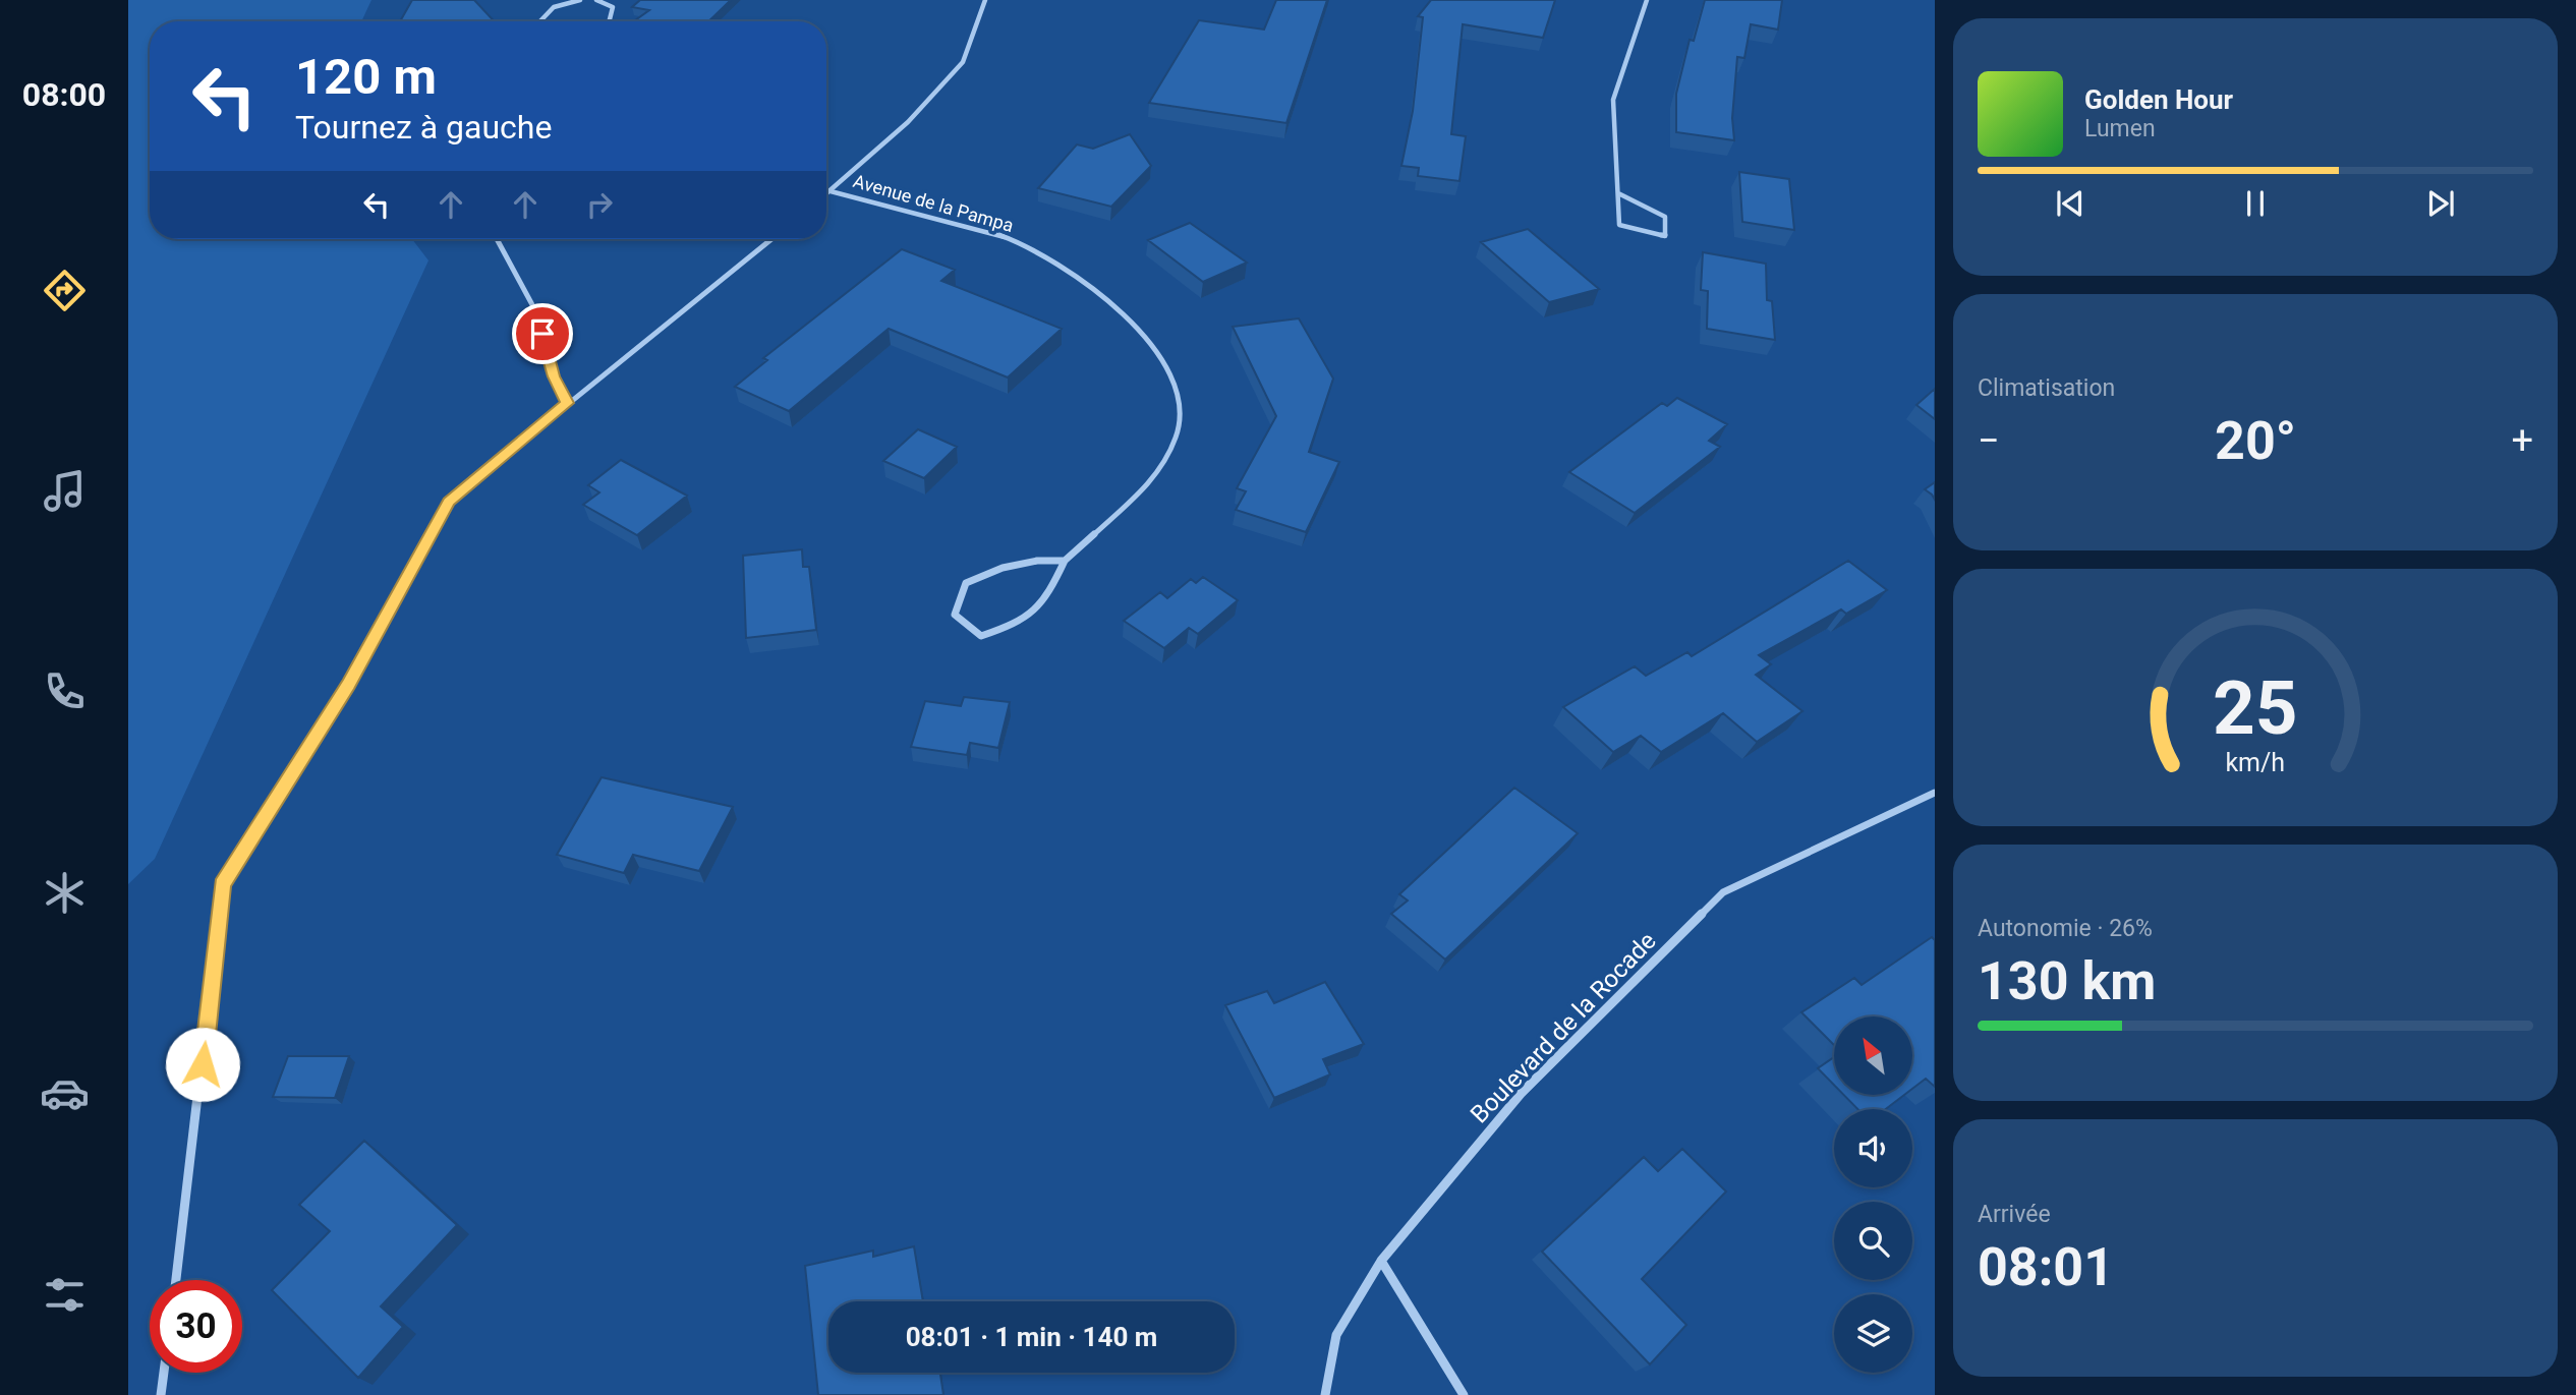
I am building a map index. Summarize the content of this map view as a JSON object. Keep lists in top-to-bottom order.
{
  "streets": {
    "street": ["Avenue de la Pampa", "Boulevard de la Rocade"]
  },
  "north": "top left",
  "page": {
    "tabs": "08:00",
    "turn": ["120 m", "Tournez à gauche"],
    "song": ["Golden Hour", "Lumen"],
    "tile": [
      "Climatisation",
      ["Autonomie · 26%", "130 km"],
      ["Arrivée", "08:01"]
    ],
    "heat": ["−", "20°", "+"],
    "limit": "30",
    "trip": "08:01 · 1 min · 140 m",
    "gauge": ["25", "km/h"]
  }
}
